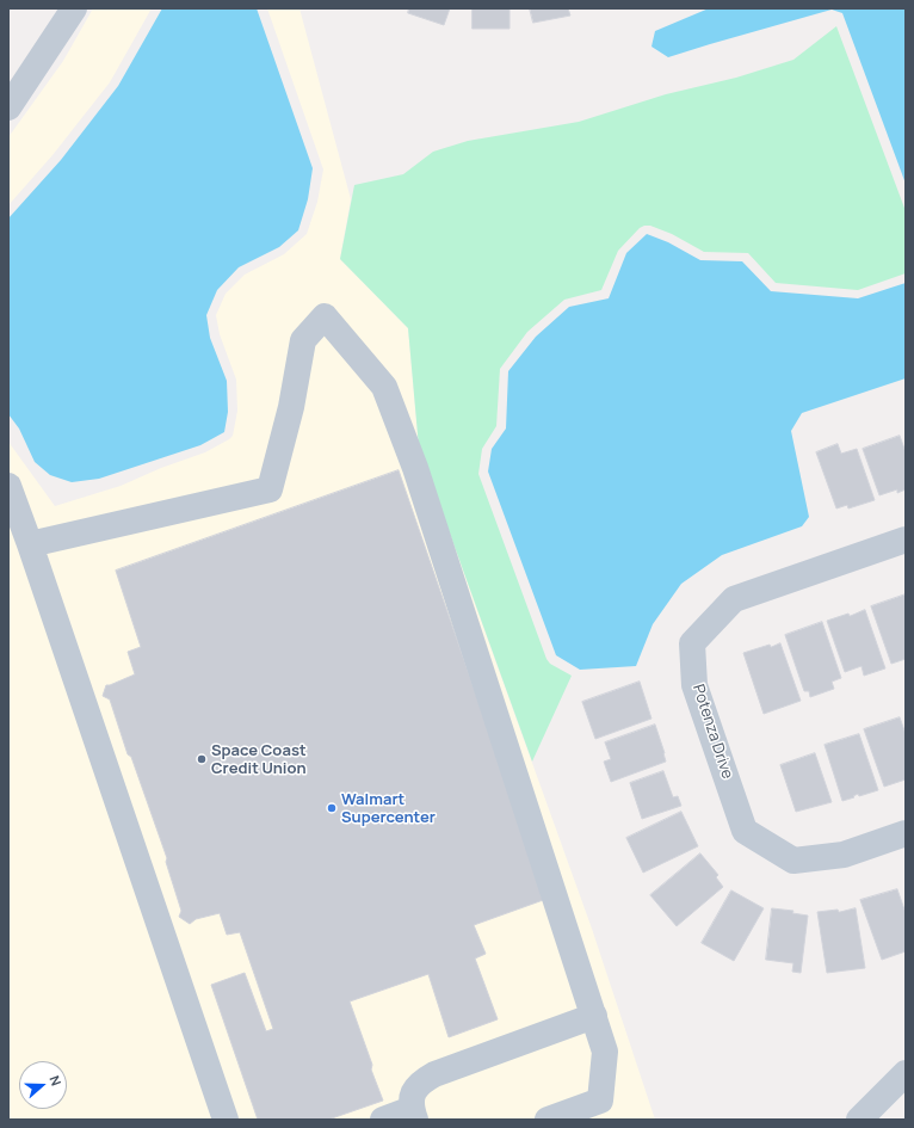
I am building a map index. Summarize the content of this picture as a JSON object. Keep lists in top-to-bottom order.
{
  "streets": {
    "street": ["Potenza Drive"]
  },
  "places": ["Space Coast Credit Union", "Walmart Supercenter"],
  "north": "right"
}
